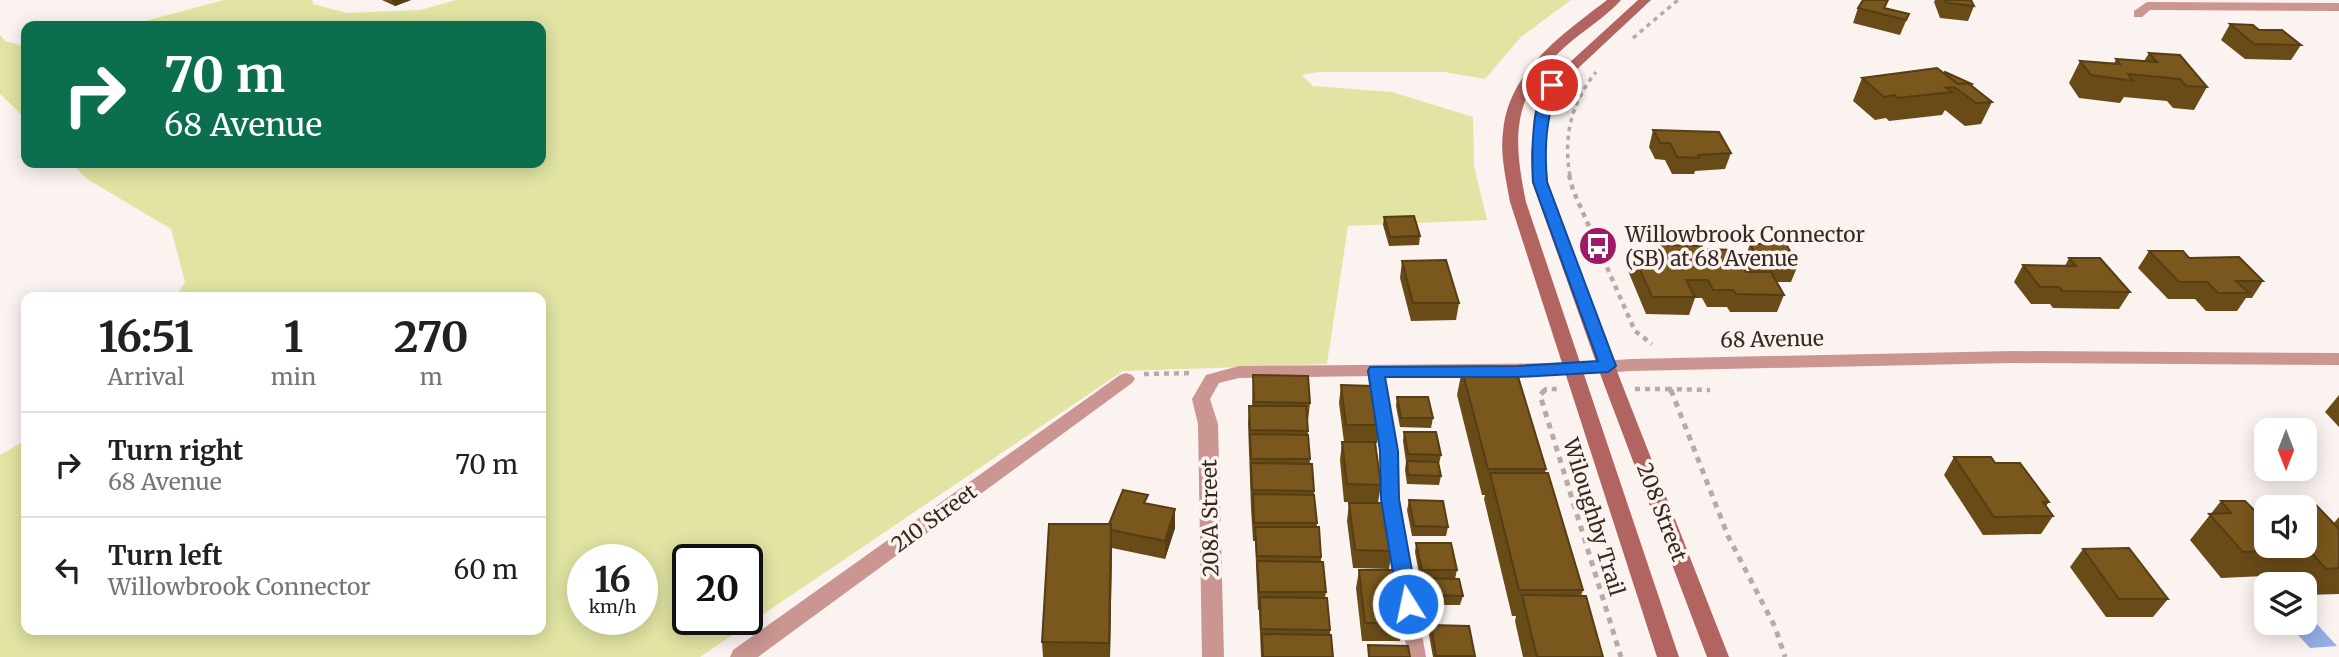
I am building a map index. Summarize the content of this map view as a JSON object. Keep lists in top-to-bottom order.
{
  "streets": {
    "main road": ["208 Street"],
    "street": ["68 Avenue", "210 Street", "208A Street"],
    "path": ["Wiloughby Trail"]
  },
  "crossings": [
    ["68 Avenue", "208 Street"],
    ["68 Avenue", "208A Street"]
  ],
  "places": {
    "bus stop": ["Willowbrook Connector (SB) at 68 Avenue"]
  },
  "north": "bottom",
  "page": {
    "turn": ["70 m", "68 Avenue"],
    "eta": [
      "16:51",
      "Arrival",
      "1",
      "min",
      "270",
      "m"
    ],
    "list": [
      {
        "name": "Turn right",
        "note": "68 Avenue",
        "value": "70 m"
      },
      {
        "name": "Turn left",
        "note": "Willowbrook Connector",
        "value": "60 m"
      }
    ],
    "speed": "16 km/h",
    "limit": "20"
  }
}
